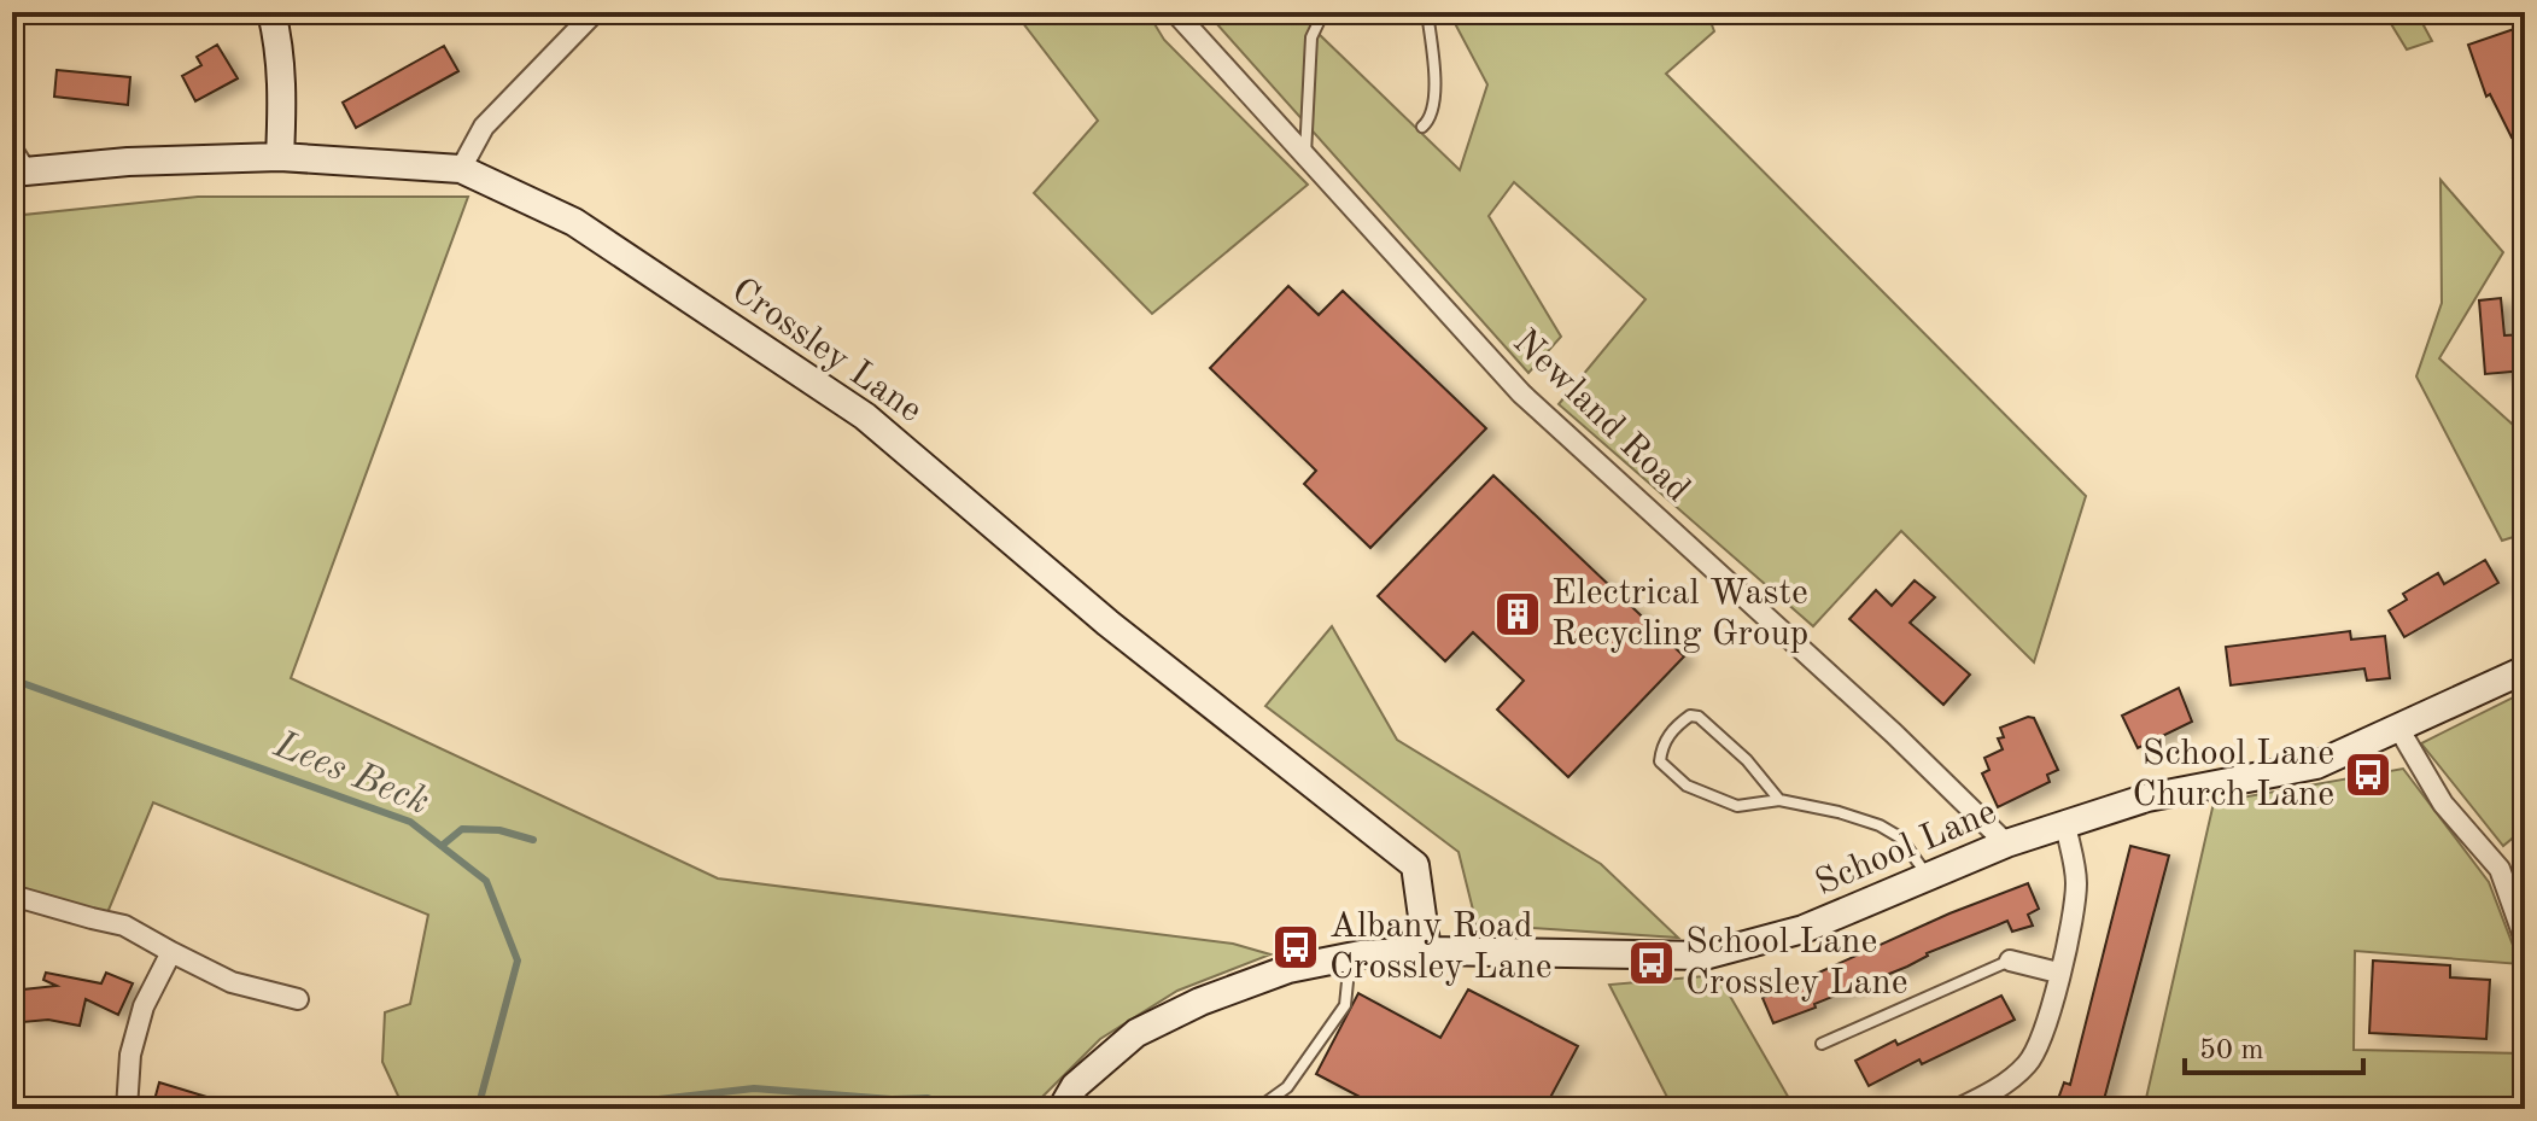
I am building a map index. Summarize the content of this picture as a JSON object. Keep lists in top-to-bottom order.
{
  "streets": {
    "street": ["Crossley Lane", "Newland Road", "School Lane"]
  },
  "crossings": [
    ["Crossley Lane", "School Lane"],
    ["Newland Road", "School Lane"]
  ],
  "water": ["Lees Beck"],
  "places": {
    "building": ["Electrical Waste Recycling Group"],
    "bus stop": ["School Lane Church Lane", "Albany Road Crossley Lane", "School Lane Crossley Lane"]
  },
  "scale_bar": "50 m"
}
